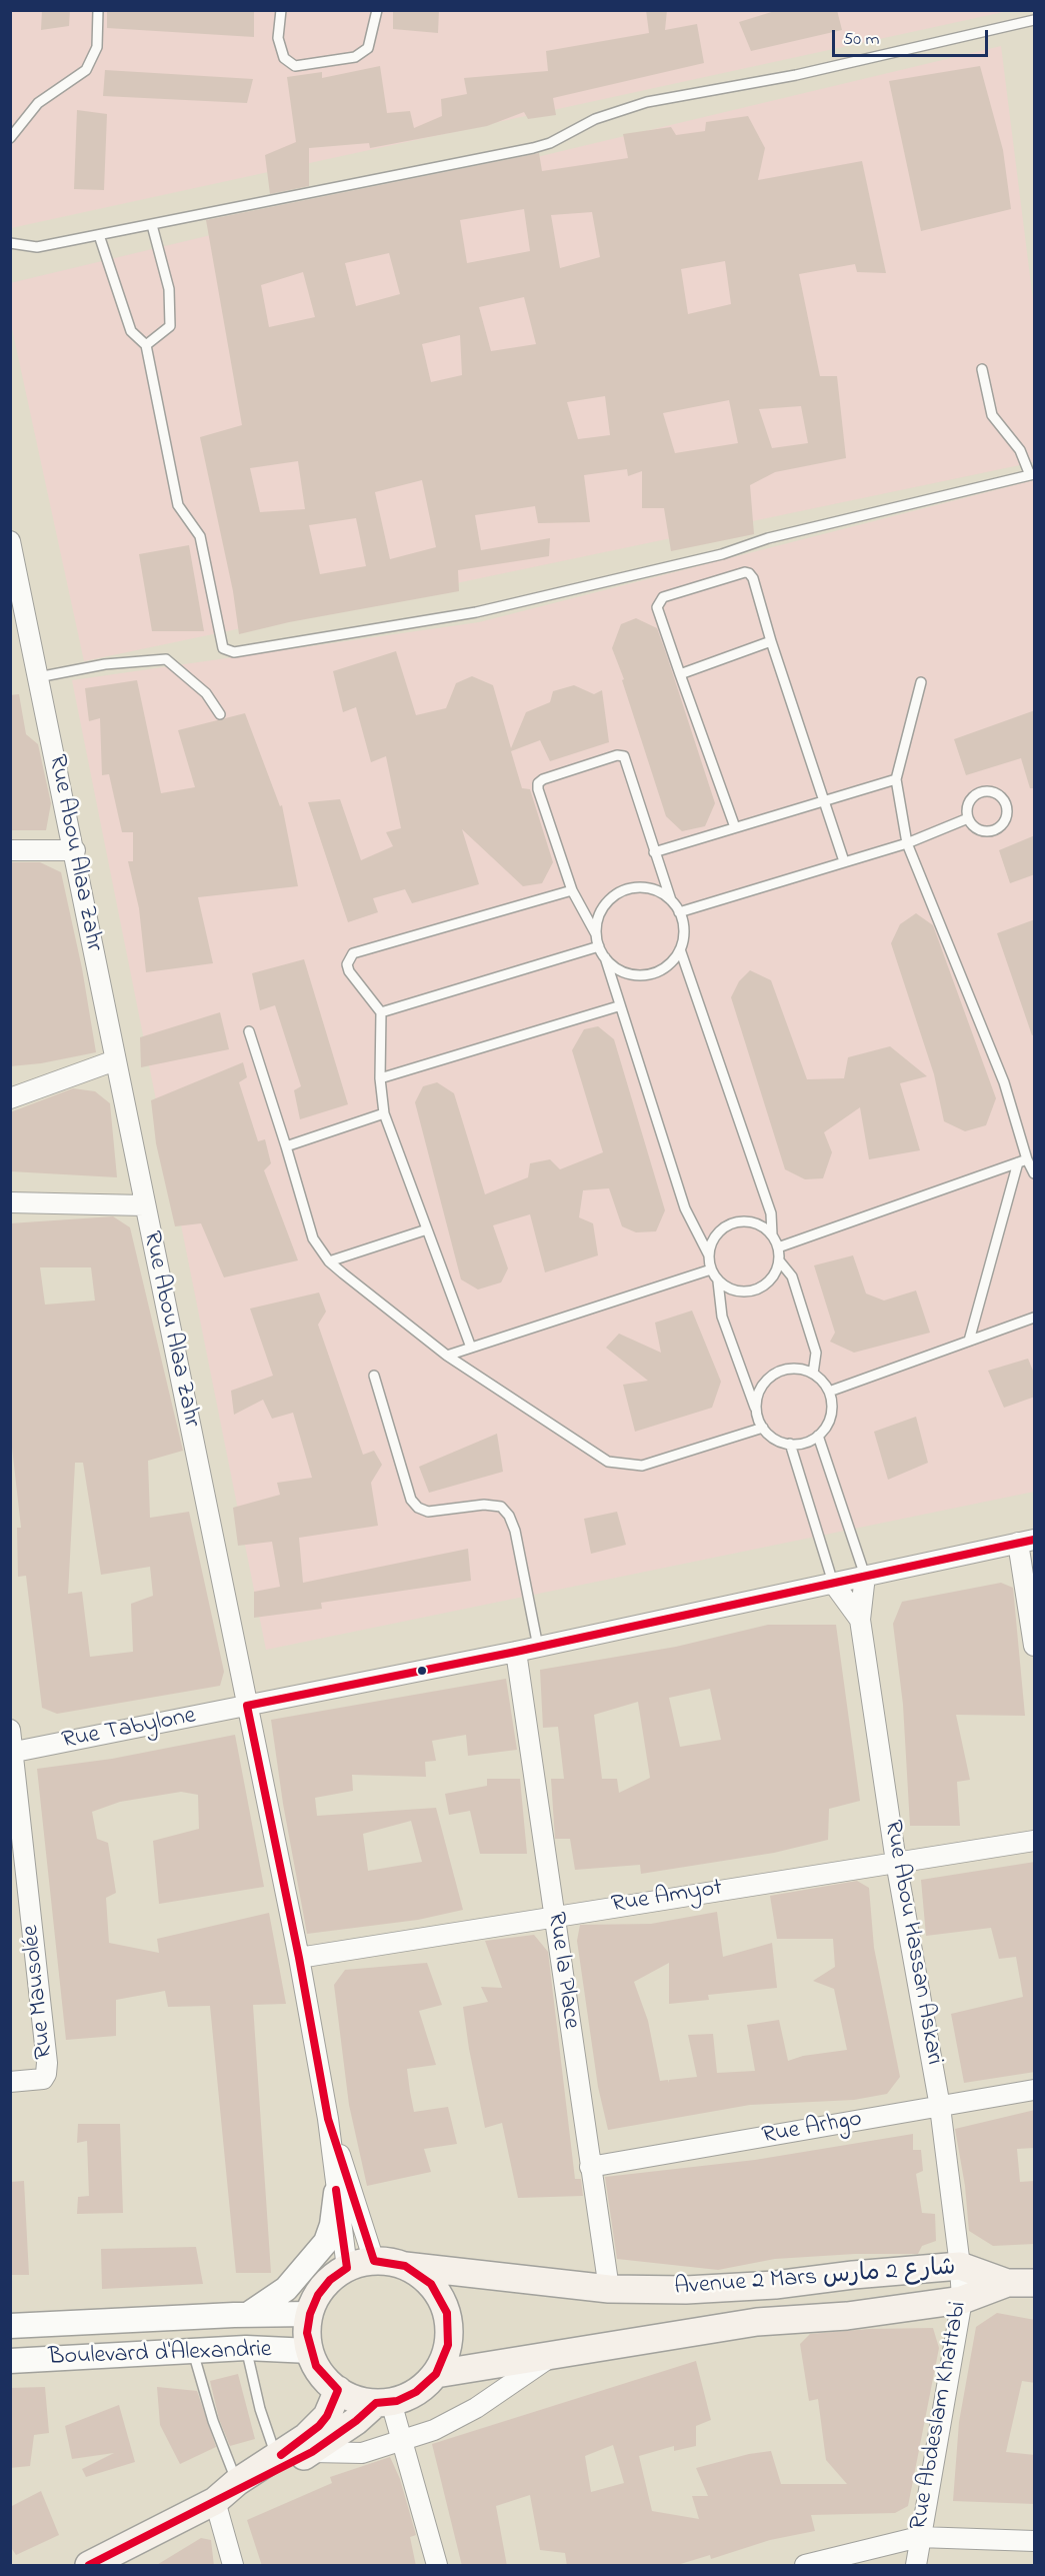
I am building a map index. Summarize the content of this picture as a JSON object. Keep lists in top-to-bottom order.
{
  "streets": {
    "main road": ["Avenue 2 Mars شارع 2 مارس"],
    "street": [
      "Rue Abou Alaa Zahr",
      "Rue Tabylone",
      "Rue Amyot",
      "Rue Abou Hassan Askari",
      "Rue la Place",
      "Rue Mausolée",
      "Rue Arhgo",
      "Boulevard d'Alexandrie",
      "Rue Abdeslam Khattabi"
    ]
  },
  "crossings": [
    ["Rue Abou Alaa Zahr", "Rue Tabylone"],
    ["Rue Abou Alaa Zahr", "Rue Amyot"],
    ["Rue Abou Alaa Zahr", "Avenue 2 Mars شارع 2 مارس"],
    ["Rue Abou Alaa Zahr", "Boulevard d'Alexandrie"],
    ["Rue Tabylone", "Rue Abou Hassan Askari"],
    ["Rue Tabylone", "Rue la Place"],
    ["Rue Tabylone", "Rue Mausolée"],
    ["Rue Amyot", "Rue Abou Hassan Askari"],
    ["Rue Amyot", "Rue la Place"],
    ["Rue Abou Hassan Askari", "Rue Arhgo"],
    ["Rue Abou Hassan Askari", "Avenue 2 Mars شارع 2 مارس"],
    ["Rue Abou Hassan Askari", "Rue Abdeslam Khattabi"],
    ["Rue la Place", "Rue Arhgo"],
    ["Rue la Place", "Avenue 2 Mars شارع 2 مارس"],
    ["Avenue 2 Mars شارع 2 مارس", "Boulevard d'Alexandrie"],
    ["Avenue 2 Mars شارع 2 مارس", "Rue Abdeslam Khattabi"]
  ],
  "scale_bar": "50 m"
}
